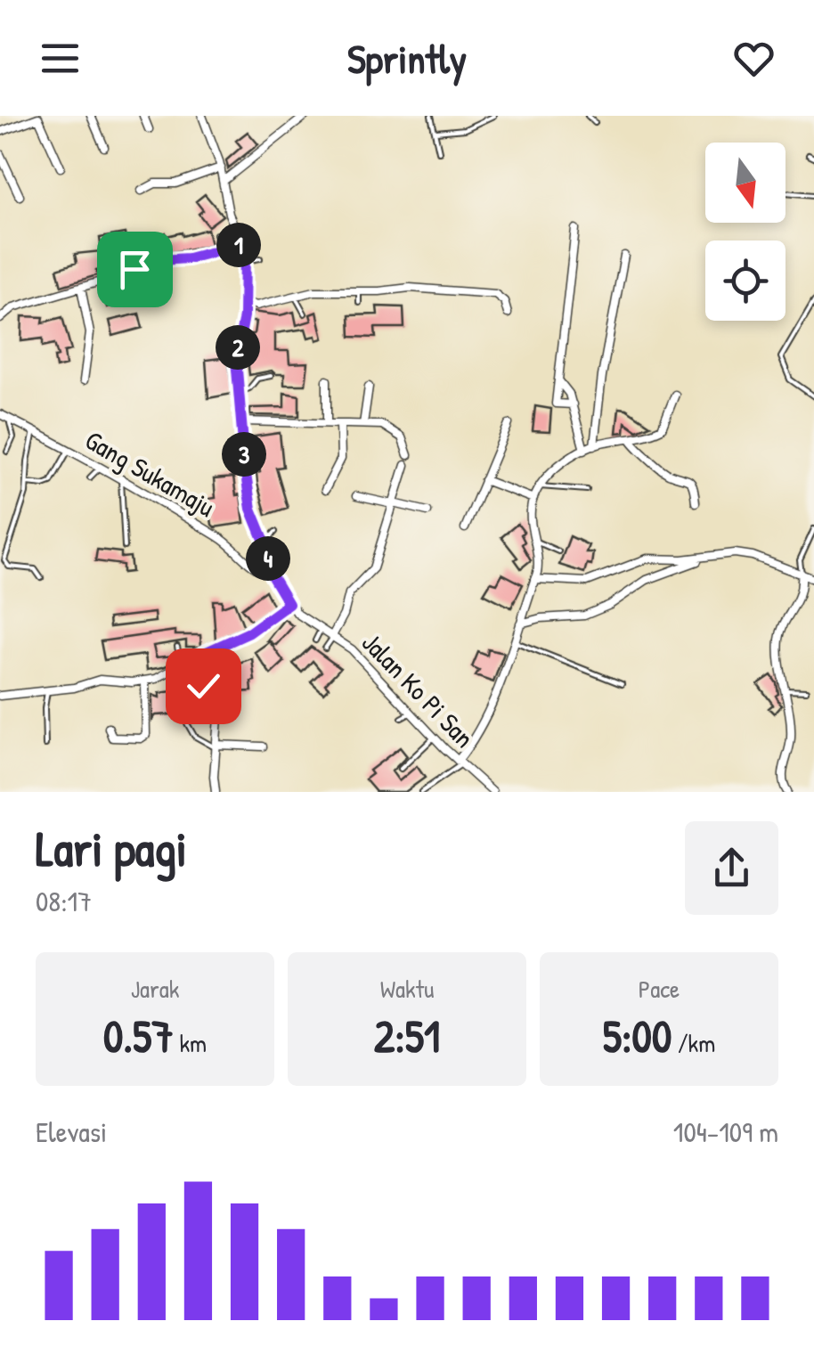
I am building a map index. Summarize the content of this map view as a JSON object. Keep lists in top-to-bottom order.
{
  "streets": {
    "street": ["Gang Sukamaju", "Jalan Ko Pi San"]
  },
  "crossings": [
    ["Gang Sukamaju", "Jalan Ko Pi San"]
  ],
  "north": "bottom",
  "page": {
    "header": "Sprintly",
    "pins": [
      "1",
      "2",
      "3",
      "4"
    ],
    "heading": ["Lari pagi", "08:17"],
    "stats": [
      ["Jarak", "0.57 km"],
      ["Waktu", "2:51"],
      ["Pace", "5:00 /km"]
    ],
    "chart": ["Elevasi", "104–109 m"]
  }
}
